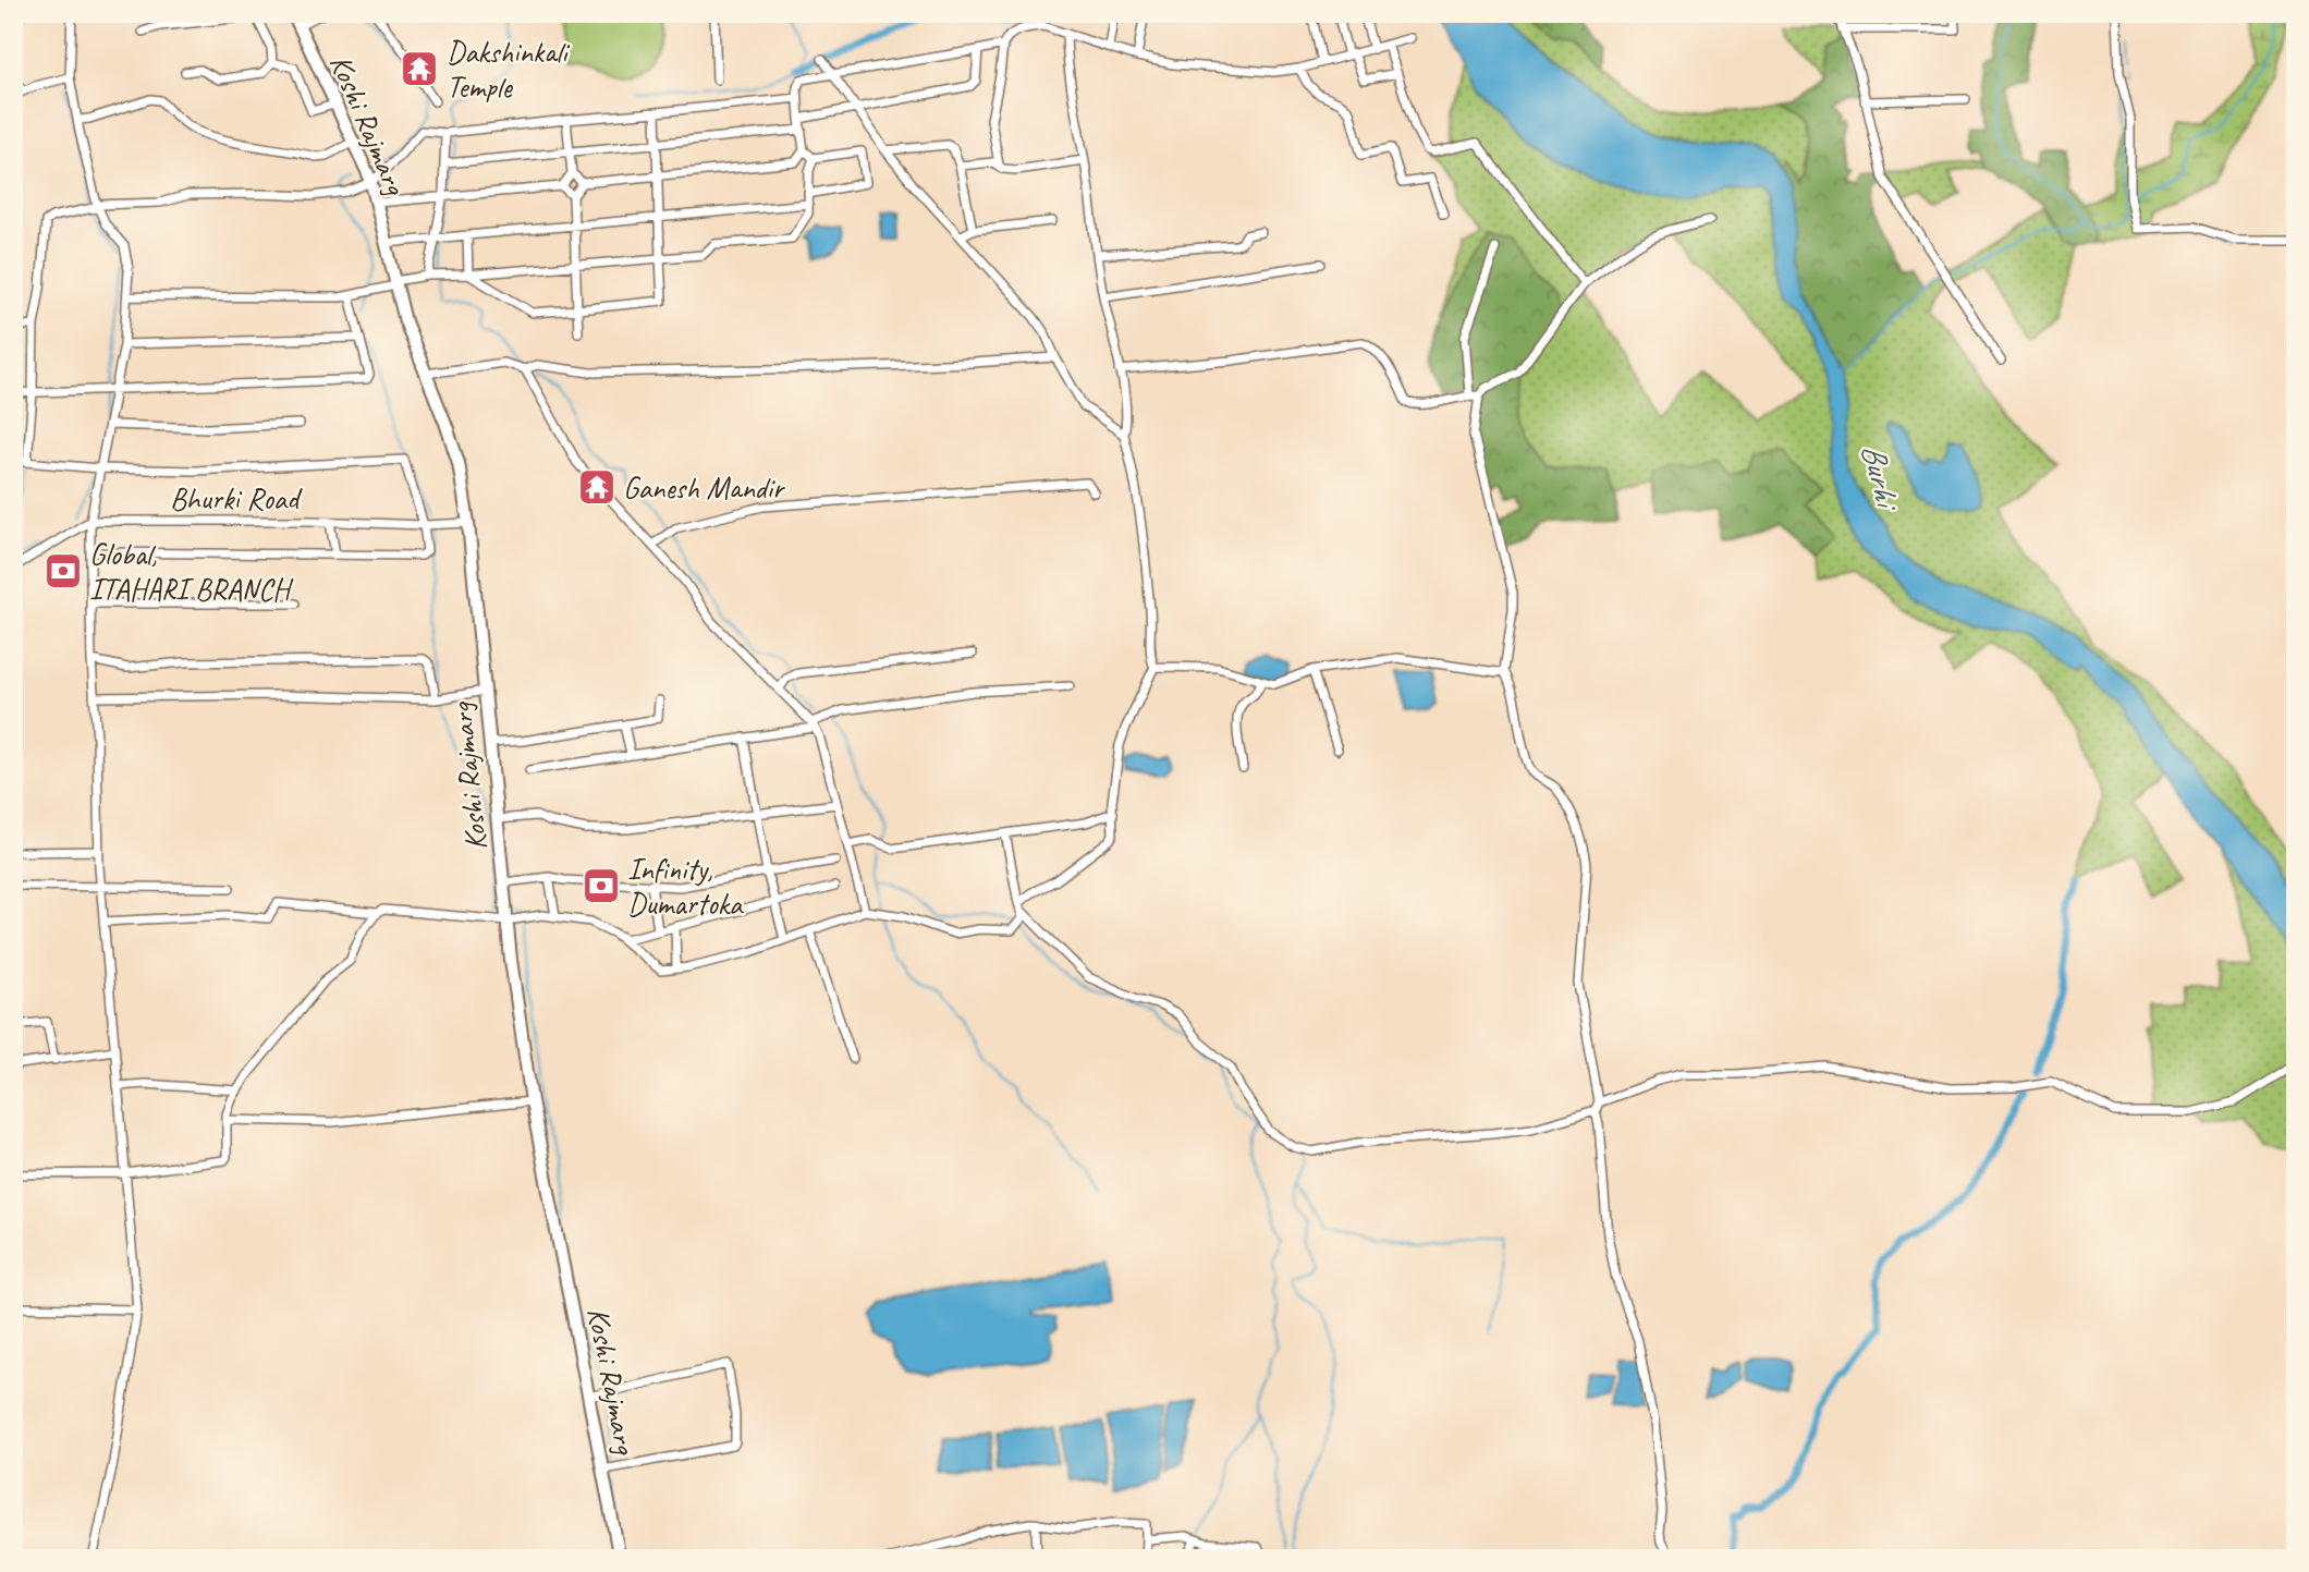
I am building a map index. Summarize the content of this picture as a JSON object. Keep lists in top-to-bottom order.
{
  "streets": {
    "main road": ["Koshi Rajmarg"],
    "street": ["Bhurki Road"]
  },
  "crossings": [
    ["Koshi Rajmarg", "Bhurki Road"]
  ],
  "water": ["Burhi"],
  "places": {
    "temple": ["Dakshinkali Temple", "Ganesh Mandir"],
    "bank": ["Global, ITAHARI BRANCH", "Infinity, Dumartoka"]
  }
}
